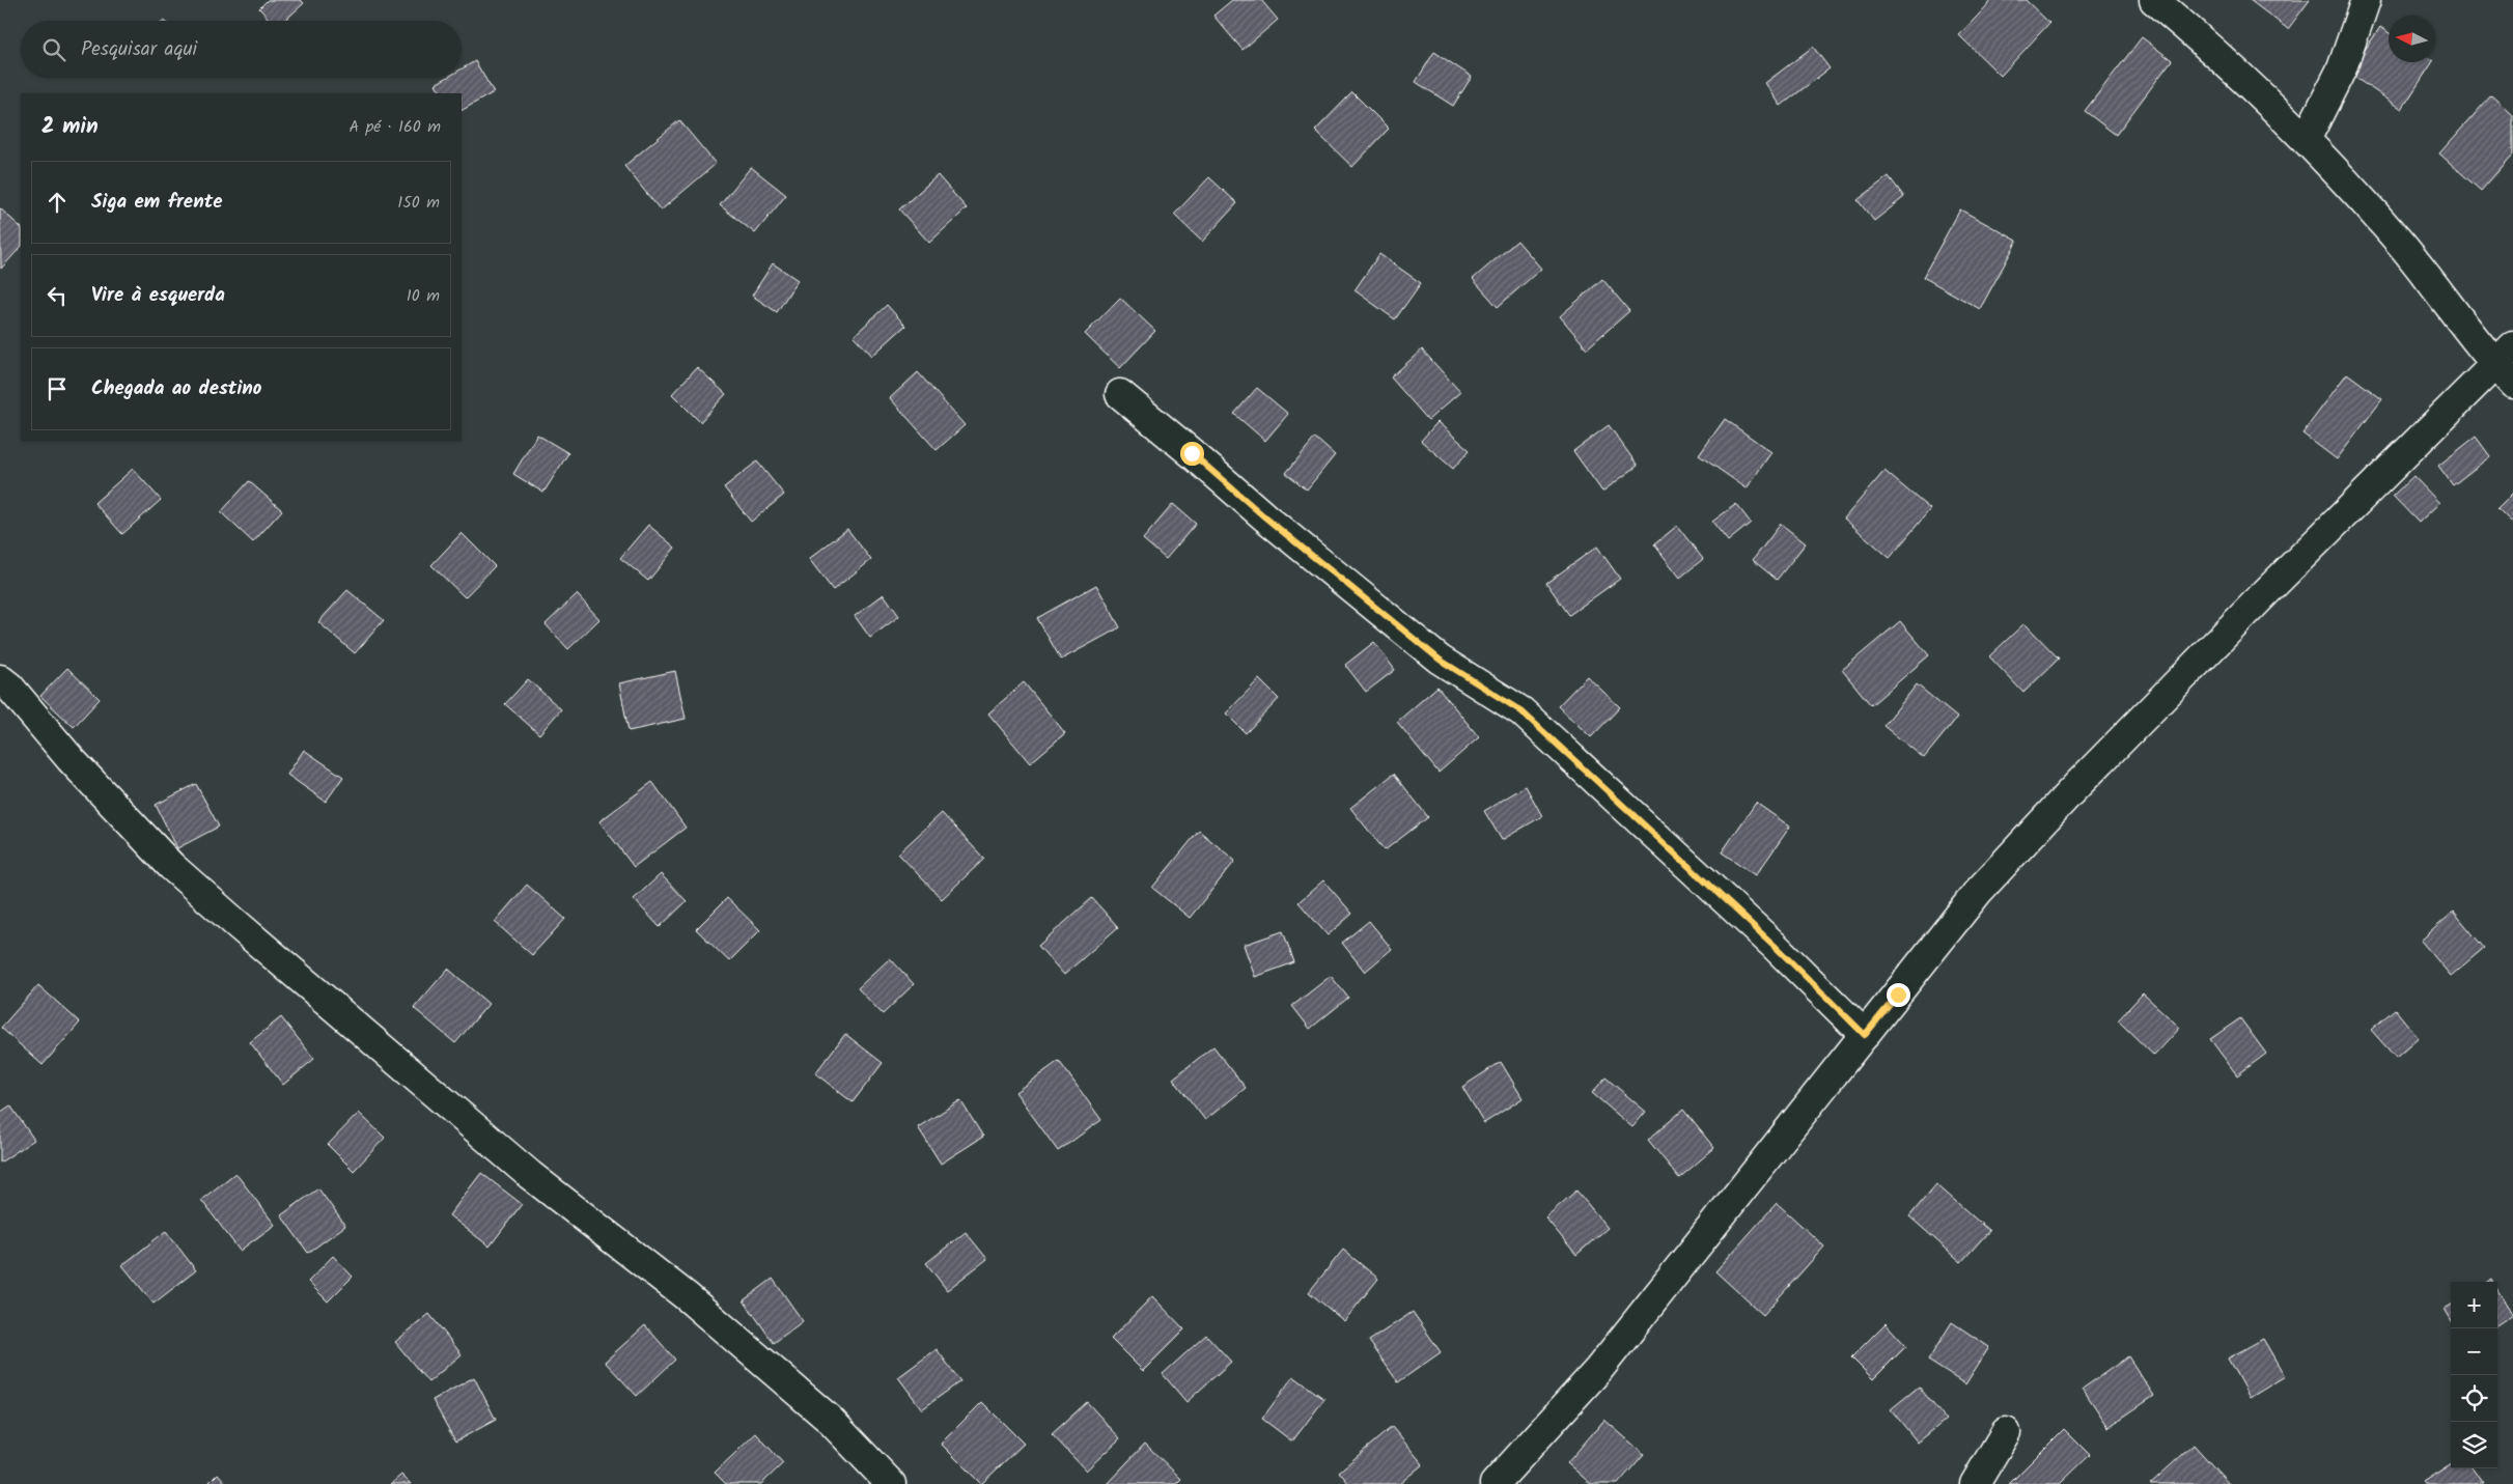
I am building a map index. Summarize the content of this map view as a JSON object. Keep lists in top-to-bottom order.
{
  "north": "left",
  "page": {
    "search": "Pesquisar aqui",
    "heading": ["2 min", "A pé · 160 m"],
    "list": [
      ["Siga em frente", "150 m"],
      ["Vire à esquerda", "10 m"],
      "Chegada ao destino"
    ],
    "map_buttons": ["+", "−"]
  }
}
